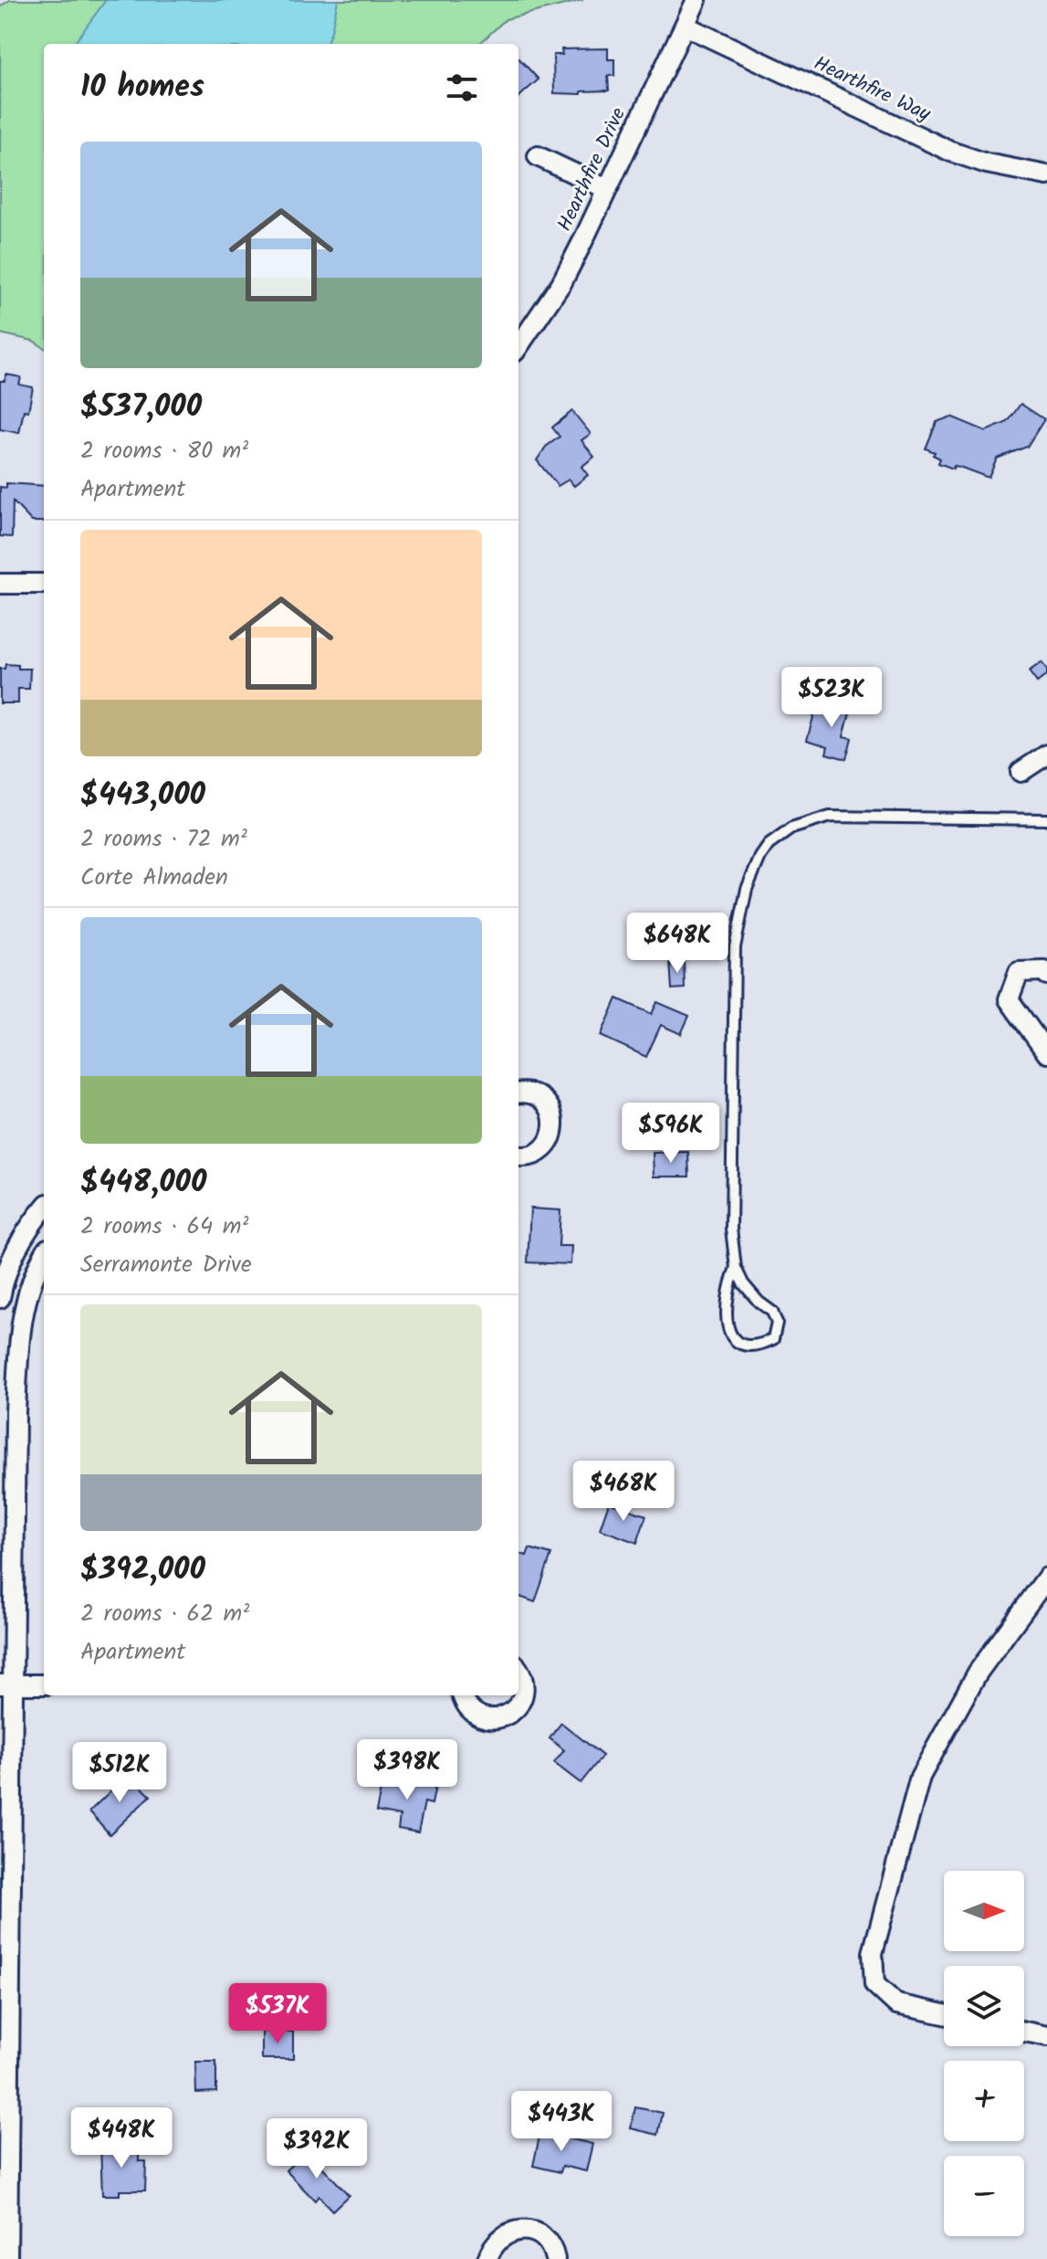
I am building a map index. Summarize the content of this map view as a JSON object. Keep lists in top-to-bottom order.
{
  "streets": {
    "street": ["Hearthfire Way", "Hearthfire Drive"]
  },
  "crossings": [
    ["Hearthfire Way", "Hearthfire Drive"]
  ],
  "north": "right",
  "page": {
    "heading": "10 homes",
    "list": [
      {
        "name": "$537,000",
        "note": "2 rooms · 80 m² · Apartment"
      },
      {
        "name": "$443,000",
        "note": "2 rooms · 72 m² · Corte Almaden"
      },
      {
        "name": "$448,000",
        "note": "2 rooms · 64 m² · Serramonte Drive"
      },
      {
        "name": "$392,000",
        "note": "2 rooms · 62 m² · Apartment"
      }
    ],
    "price": [
      "$523K",
      "$648K",
      "$596K",
      "$468K",
      "$398K",
      "$512K",
      "$537K",
      "$443K",
      "$448K",
      "$392K"
    ],
    "map_buttons": ["+", "−"]
  }
}
